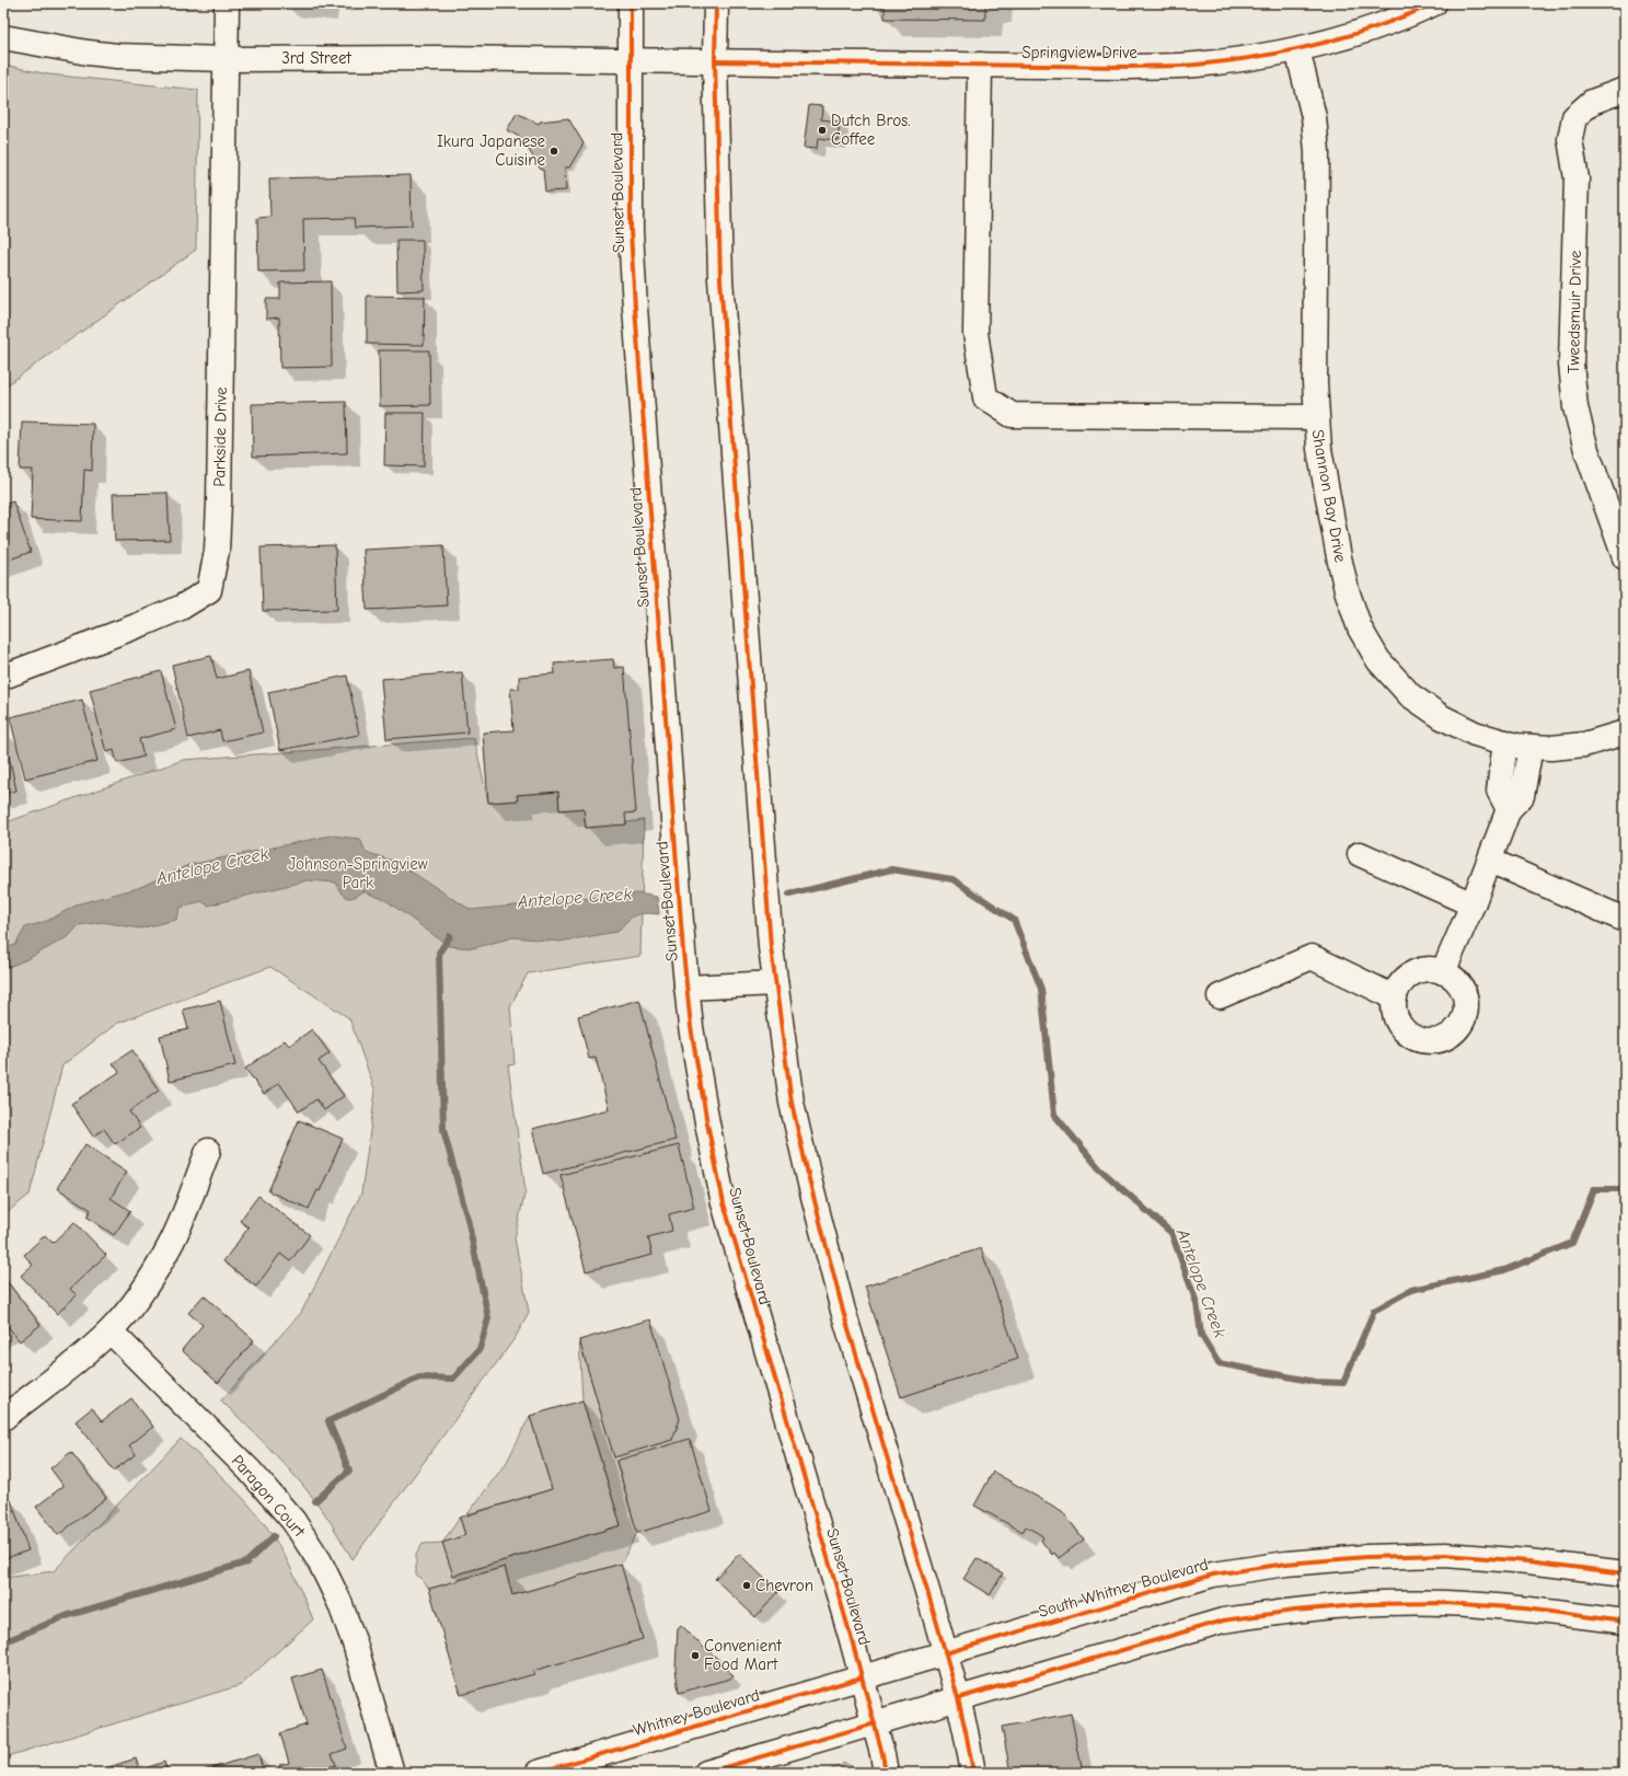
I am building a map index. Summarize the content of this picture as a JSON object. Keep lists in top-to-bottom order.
{
  "streets": {
    "street": [
      "Springview Drive",
      "3rd Street",
      "Sunset Boulevard",
      "Tweedsmuir Drive",
      "Parkside Drive",
      "Shannon Bay Drive",
      "Paragon Court",
      "South Whitney Boulevard",
      "Whitney Boulevard"
    ]
  },
  "crossings": [
    ["Springview Drive", "3rd Street"],
    ["Springview Drive", "Shannon Bay Drive"],
    ["3rd Street", "Sunset Boulevard"],
    ["3rd Street", "Parkside Drive"],
    ["Sunset Boulevard", "South Whitney Boulevard"],
    ["Sunset Boulevard", "Whitney Boulevard"],
    ["South Whitney Boulevard", "Whitney Boulevard"]
  ],
  "water": ["Antelope Creek"],
  "parks": ["Johnson-Springview Park"],
  "places": [
    "Dutch Bros. Coffee",
    "Ikura Japanese Cuisine",
    "Chevron",
    "Convenient Food Mart"
  ]
}
